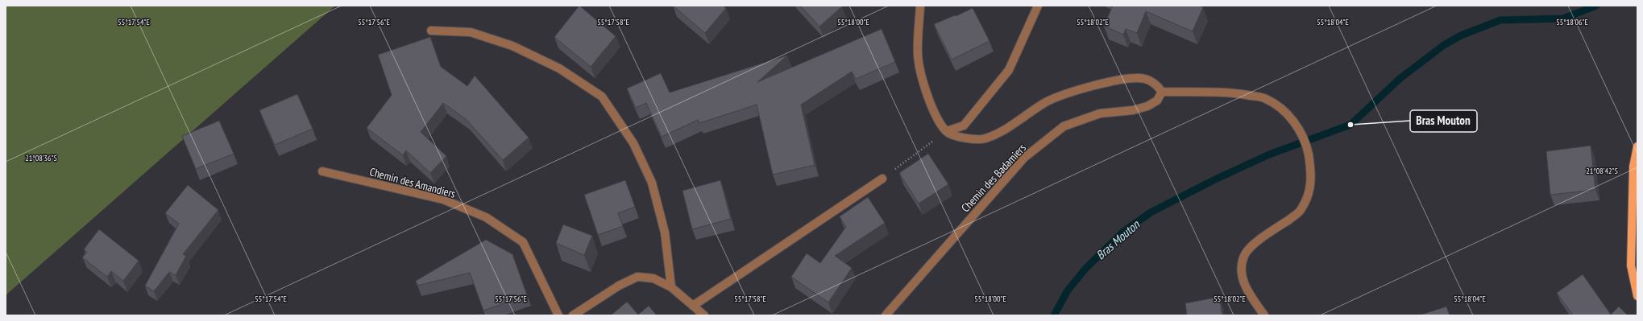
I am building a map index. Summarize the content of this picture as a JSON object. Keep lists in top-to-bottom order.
{
  "streets": {
    "street": ["Chemin des Badamiers", "Chemin des Amandiers"]
  },
  "water": ["Bras Mouton"],
  "places": ["Bras Mouton"],
  "coordinates": [
    "55°17'54\"E",
    "55°17'56\"E",
    "55°18'02\"E",
    "55°18'04\"E",
    "55°18'06\"E",
    "55°17'58\"E",
    "55°18'00\"E",
    "21°08'36\"S",
    "21°08'42\"S"
  ]
}
